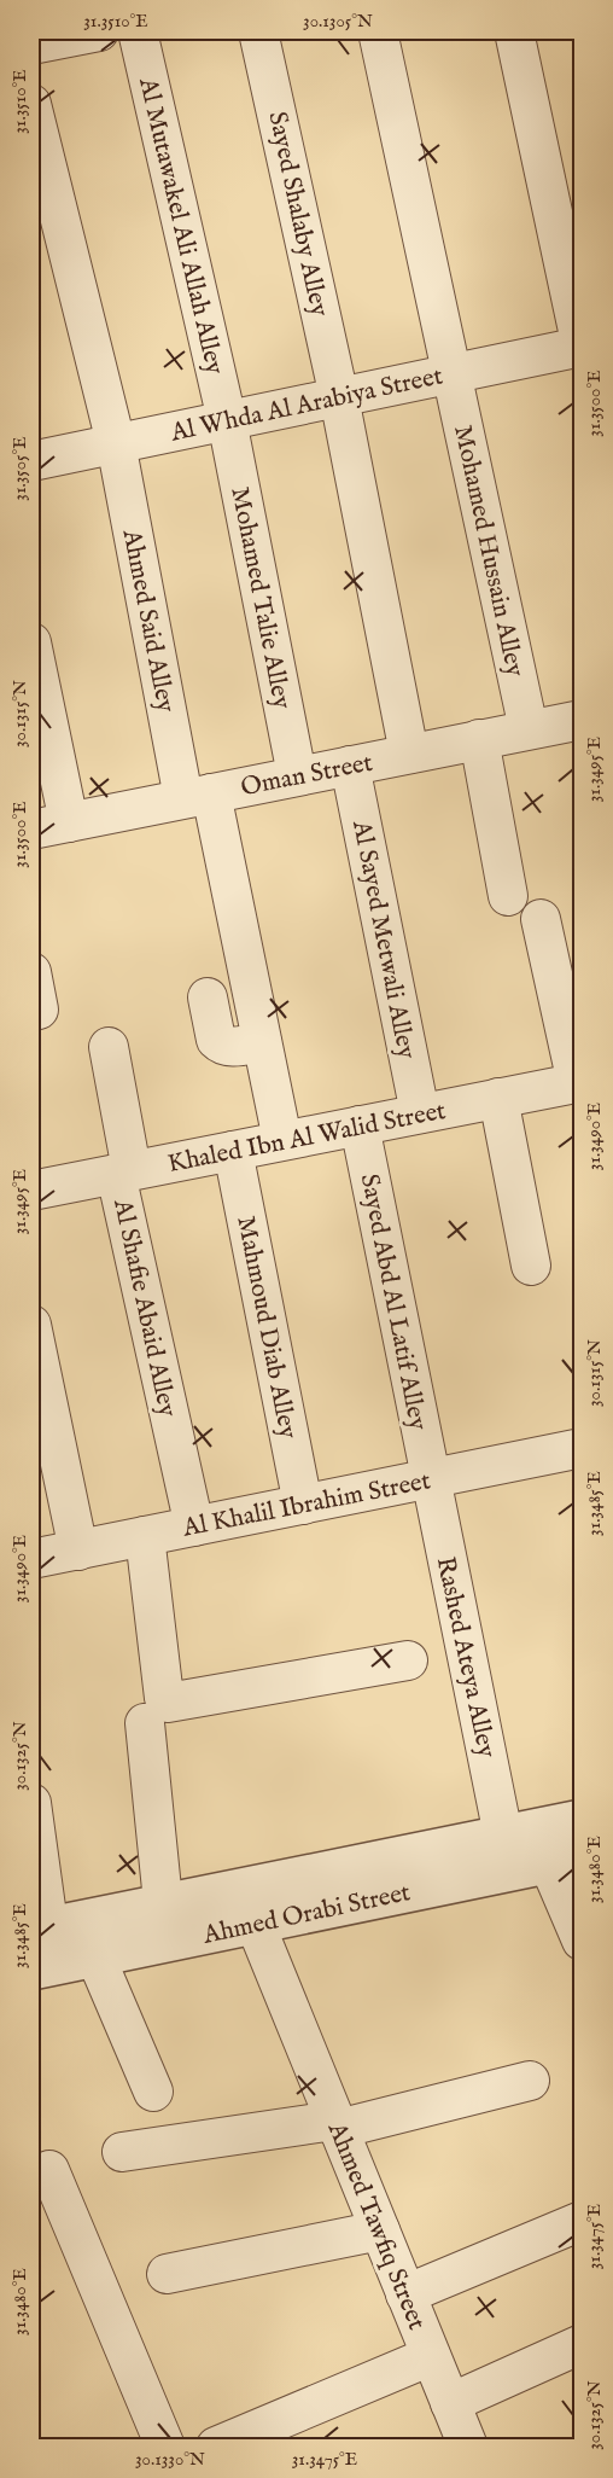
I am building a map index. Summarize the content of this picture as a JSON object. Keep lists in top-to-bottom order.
{
  "streets": {
    "street": [
      "Sayed Shalaby Alley",
      "Al Mutawakel Ali Allah Alley",
      "Al Whda Al Arabiya Street",
      "Mohamed Hussain Alley",
      "Mohamed Talie Alley",
      "Ahmed Said Alley",
      "Oman Street",
      "Al Sayed Metwali Alley",
      "Khaled Ibn Al Walid Street",
      "Sayed Abd Al Latif Alley",
      "Al Shafie Abaid Alley",
      "Mahmoud Diab Alley",
      "Al Khalil Ibrahim Street",
      "Rashed Ateya Alley",
      "Ahmed Orabi Street",
      "Ahmed Tawfiq Street"
    ]
  },
  "crossings": [
    ["Sayed Shalaby Alley", "Al Whda Al Arabiya Street"],
    ["Sayed Shalaby Alley", "Oman Street"],
    ["Al Mutawakel Ali Allah Alley", "Al Whda Al Arabiya Street"],
    ["Al Mutawakel Ali Allah Alley", "Mohamed Talie Alley"],
    ["Al Whda Al Arabiya Street", "Mohamed Hussain Alley"],
    ["Al Whda Al Arabiya Street", "Mohamed Talie Alley"],
    ["Al Whda Al Arabiya Street", "Ahmed Said Alley"],
    ["Mohamed Hussain Alley", "Oman Street"],
    ["Mohamed Talie Alley", "Oman Street"],
    ["Ahmed Said Alley", "Oman Street"],
    ["Ahmed Said Alley", "Khaled Ibn Al Walid Street"],
    ["Oman Street", "Al Sayed Metwali Alley"],
    ["Al Sayed Metwali Alley", "Khaled Ibn Al Walid Street"],
    ["Khaled Ibn Al Walid Street", "Sayed Abd Al Latif Alley"],
    ["Khaled Ibn Al Walid Street", "Al Shafie Abaid Alley"],
    ["Khaled Ibn Al Walid Street", "Mahmoud Diab Alley"],
    ["Sayed Abd Al Latif Alley", "Al Khalil Ibrahim Street"],
    ["Sayed Abd Al Latif Alley", "Rashed Ateya Alley"],
    ["Al Shafie Abaid Alley", "Al Khalil Ibrahim Street"],
    ["Mahmoud Diab Alley", "Al Khalil Ibrahim Street"],
    ["Al Khalil Ibrahim Street", "Rashed Ateya Alley"],
    ["Rashed Ateya Alley", "Ahmed Orabi Street"],
    ["Ahmed Orabi Street", "Ahmed Tawfiq Street"]
  ],
  "coordinates": [
    "31.3510°E",
    "30.1305°N",
    "31.3500°E",
    "31.3505°E",
    "30.1315°N",
    "31.3495°E",
    "31.3490°E",
    "31.3485°E",
    "30.1325°N",
    "31.3480°E",
    "31.3475°E",
    "30.1330°N"
  ]
}
